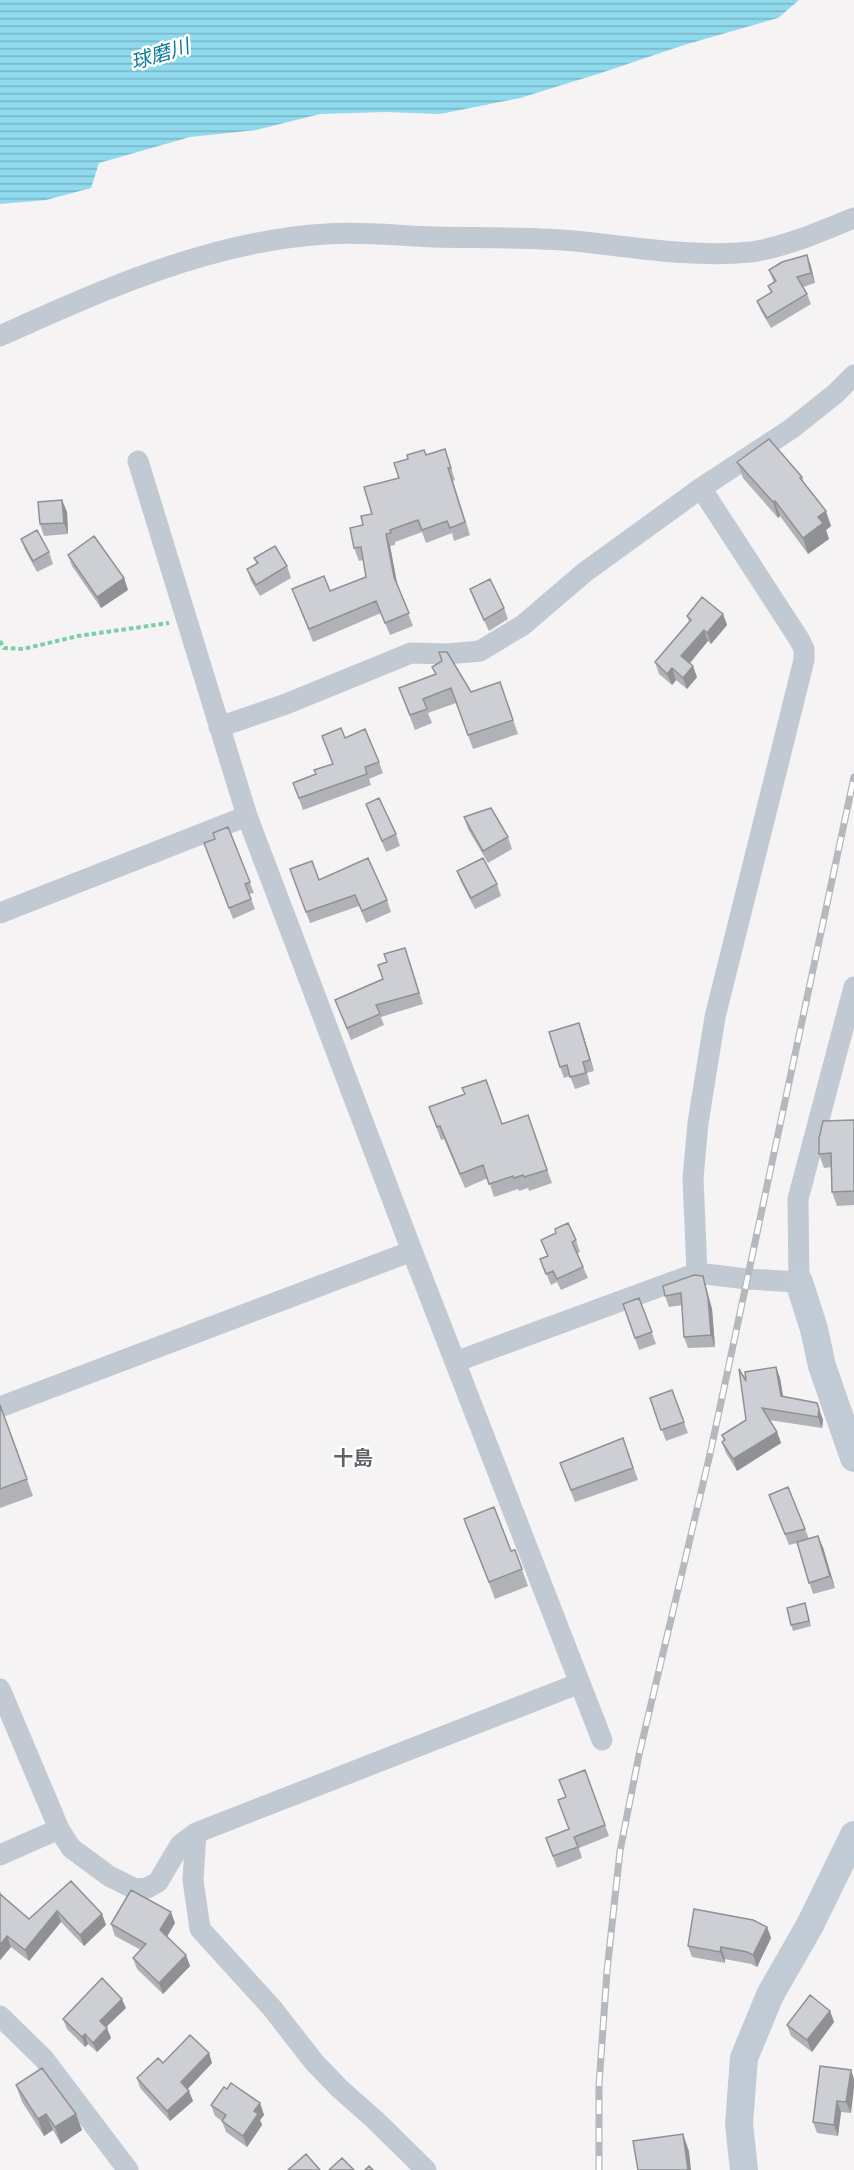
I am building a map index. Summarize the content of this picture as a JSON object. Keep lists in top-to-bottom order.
{
  "districts": ["十島"],
  "water": ["球磨川"]
}
